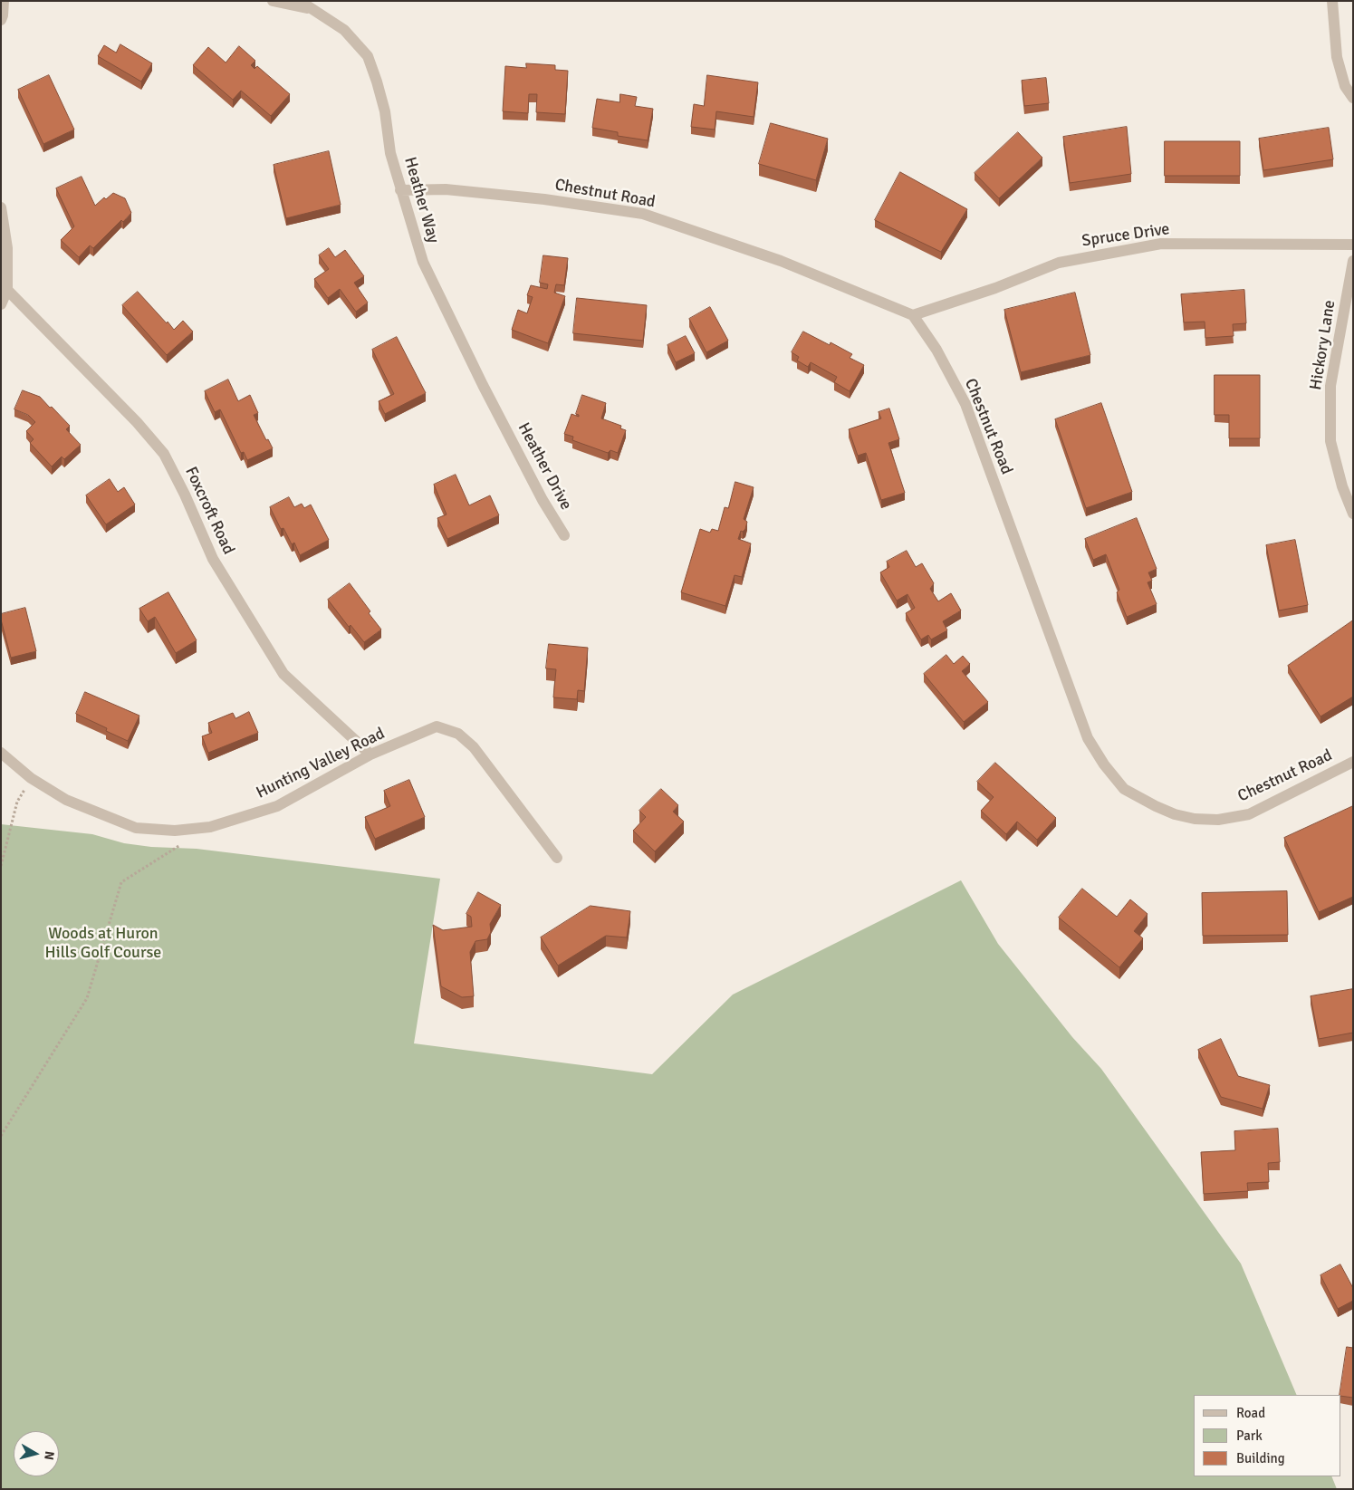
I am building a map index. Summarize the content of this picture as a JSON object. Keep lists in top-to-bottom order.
{
  "streets": {
    "street": [
      "Chestnut Road",
      "Heather Way",
      "Spruce Drive",
      "Hickory Lane",
      "Heather Drive",
      "Foxcroft Road",
      "Hunting Valley Road"
    ]
  },
  "crossings": [
    ["Chestnut Road", "Heather Way"],
    ["Chestnut Road", "Spruce Drive"],
    ["Heather Way", "Heather Drive"],
    ["Foxcroft Road", "Hunting Valley Road"]
  ],
  "parks": ["Woods at Huron Hills Golf Course"],
  "legend": ["Road", "Park", "Building"],
  "north": "right"
}
